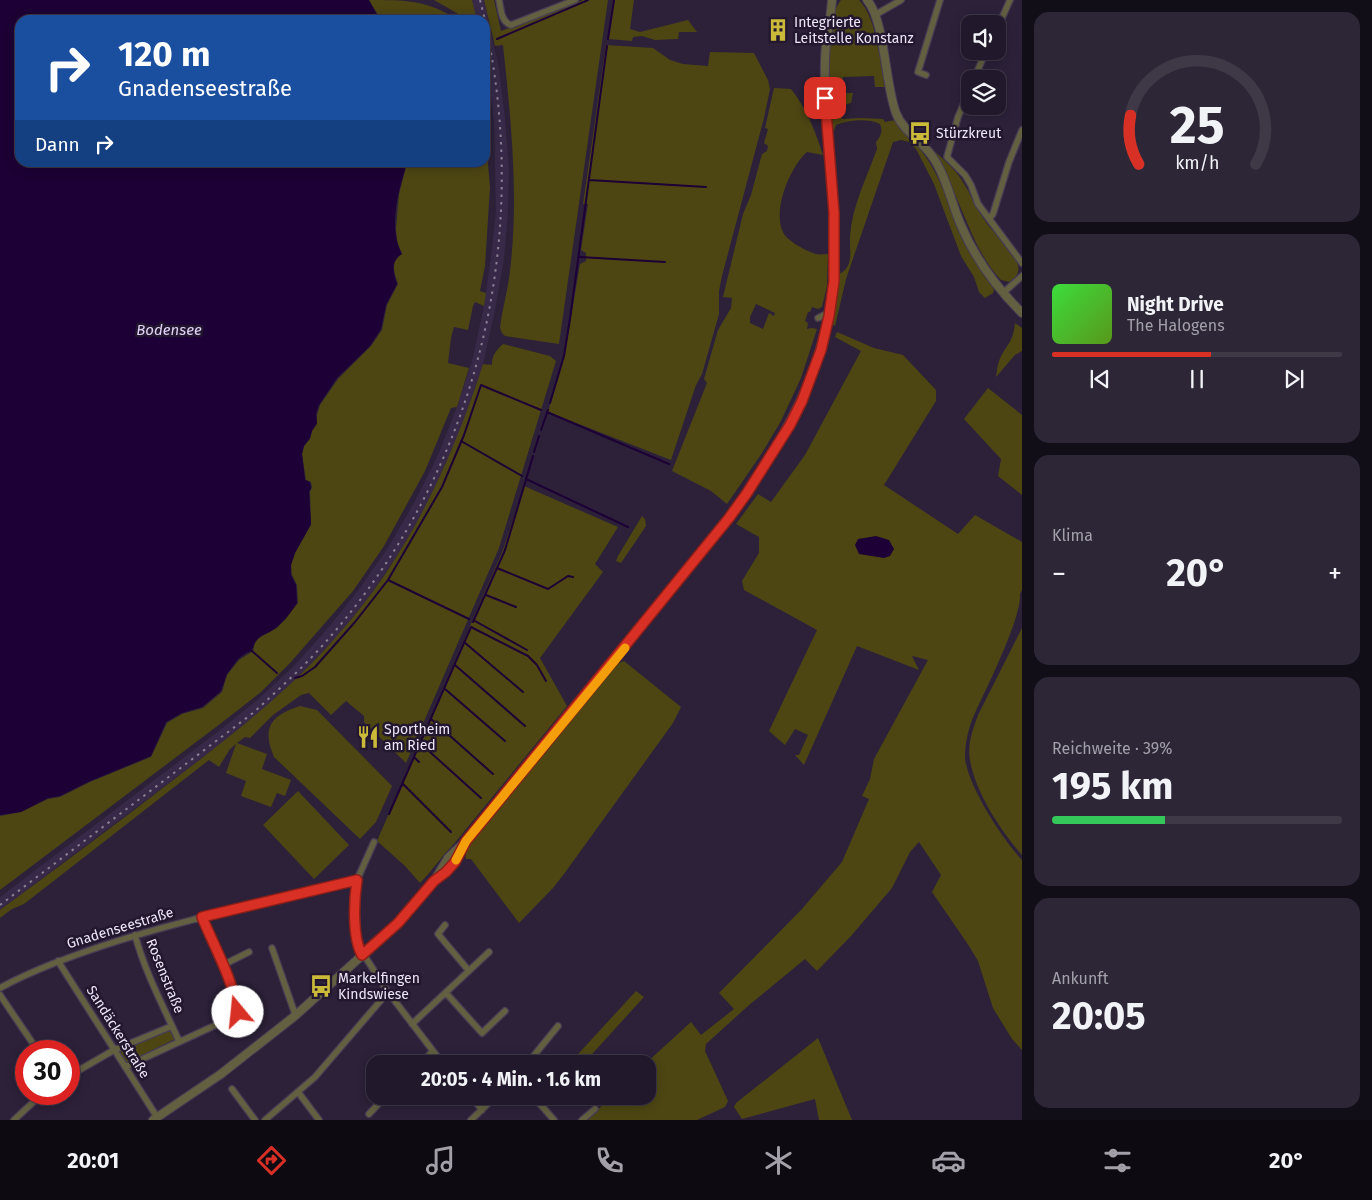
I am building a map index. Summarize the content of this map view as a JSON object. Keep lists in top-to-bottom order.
{
  "streets": {
    "street": ["Gnadenseestraße", "Rosenstraße", "Sandäckerstraße"]
  },
  "crossings": [
    ["Gnadenseestraße", "Rosenstraße"],
    ["Gnadenseestraße", "Sandäckerstraße"],
    ["Rosenstraße", "Sandäckerstraße"]
  ],
  "water": ["Bodensee"],
  "places": {
    "building": ["Integrierte Leitstelle Konstanz"],
    "bus stop": ["Stürzkreut", "Markelfingen Kindswiese"],
    "restaurant": ["Sportheim am Ried"]
  },
  "page": {
    "turn": ["120 m", "Gnadenseestraße"],
    "then": "Dann",
    "song": ["Night Drive", "The Halogens"],
    "tile": [
      "Klima",
      ["Reichweite · 39%", "195 km"],
      ["Ankunft", "20:05"]
    ],
    "heat": ["−", "20°", "+"],
    "limit": "30",
    "trip": "20:05 · 4 Min. · 1.6 km",
    "tabs": ["20:01", "20°"],
    "gauge": ["25", "km/h"]
  }
}
